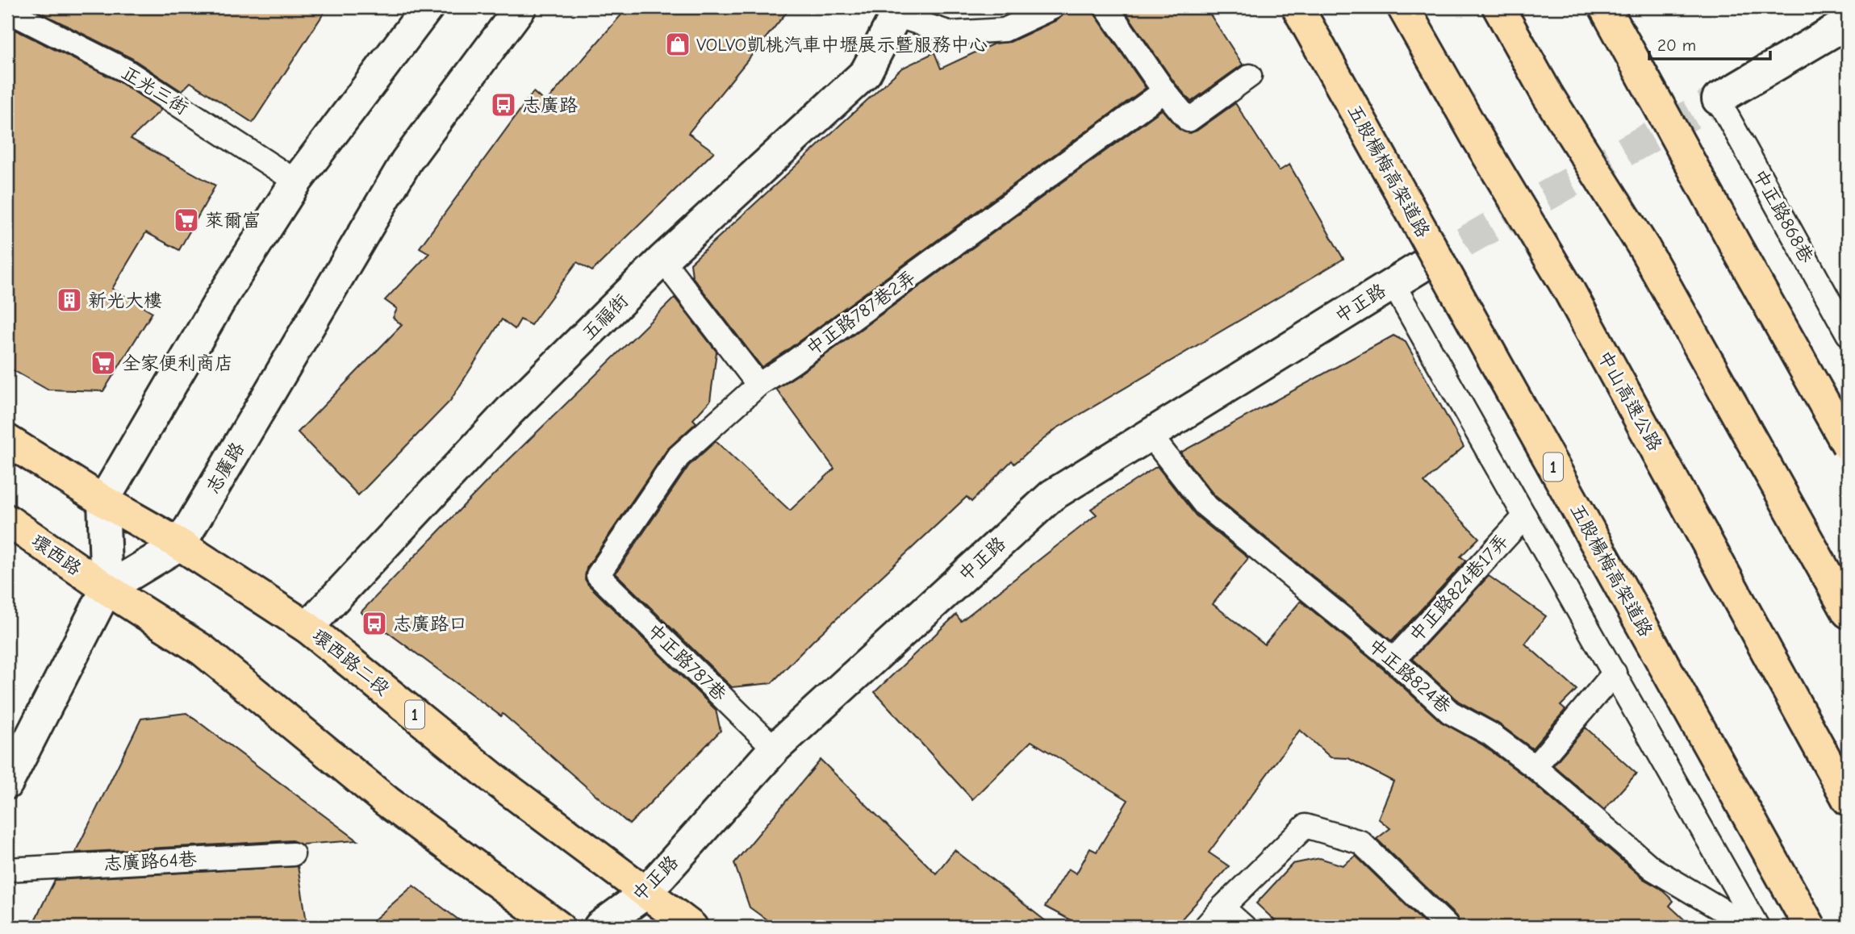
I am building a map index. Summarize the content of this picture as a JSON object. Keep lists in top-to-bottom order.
{
  "streets": {
    "main road": [
      "五股楊梅高架道路",
      "中山高速公路",
      "1",
      "環西路",
      "環西路二段"
    ],
    "street": ["中正路", "五福街", "志廣路"],
    "lane": [
      "正光三街",
      "中正路868巷",
      "中正路787巷2弄",
      "中正路824巷17弄",
      "中正路787巷",
      "中正路824巷",
      "志廣路64巷"
    ]
  },
  "crossings": [
    ["中正路", "環西路二段"],
    ["中正路", "中正路787巷"],
    ["中正路", "中正路824巷"],
    ["中正路787巷2弄", "中正路787巷"],
    ["五福街", "環西路二段"],
    ["1", "環西路二段"],
    ["志廣路", "環西路"],
    ["志廣路", "環西路二段"],
    ["中正路824巷17弄", "中正路824巷"]
  ],
  "places": {
    "shop": ["VOLVO凱桃汽車中壢展示暨服務中心"],
    "bus stop": ["志廣路", "志廣路口"],
    "supermarket": ["萊爾富", "全家便利商店"],
    "building": ["新光大樓"]
  },
  "scale_bar": "20 m"
}
